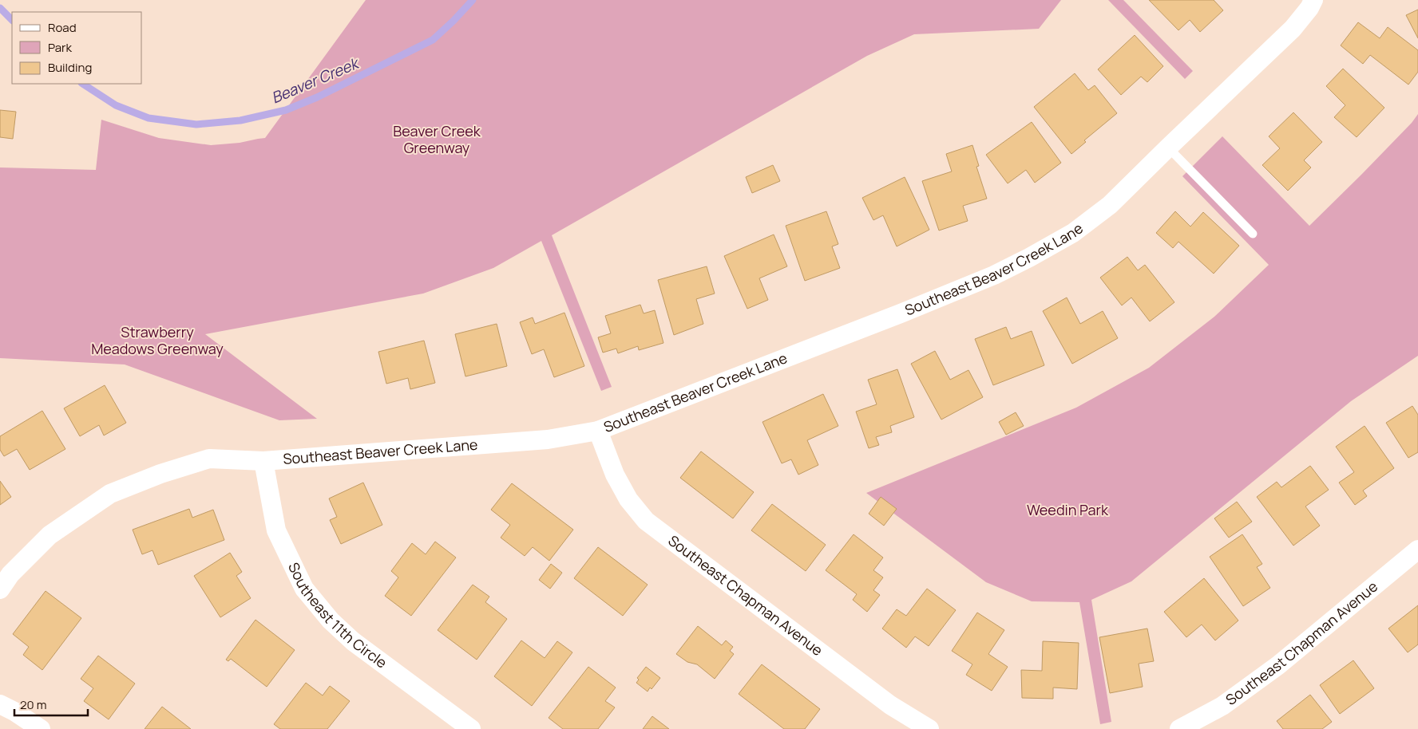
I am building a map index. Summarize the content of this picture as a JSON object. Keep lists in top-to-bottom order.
{
  "streets": {
    "street": ["Southeast Beaver Creek Lane", "Southeast Chapman Avenue", "Southeast 11th Circle"]
  },
  "crossings": [
    ["Southeast Beaver Creek Lane", "Southeast Chapman Avenue"],
    ["Southeast Beaver Creek Lane", "Southeast 11th Circle"]
  ],
  "water": ["Beaver Creek"],
  "parks": ["Beaver Creek Greenway", "Strawberry Meadows Greenway", "Weedin Park"],
  "legend": ["Road", "Park", "Building"],
  "scale_bar": "20 m"
}
